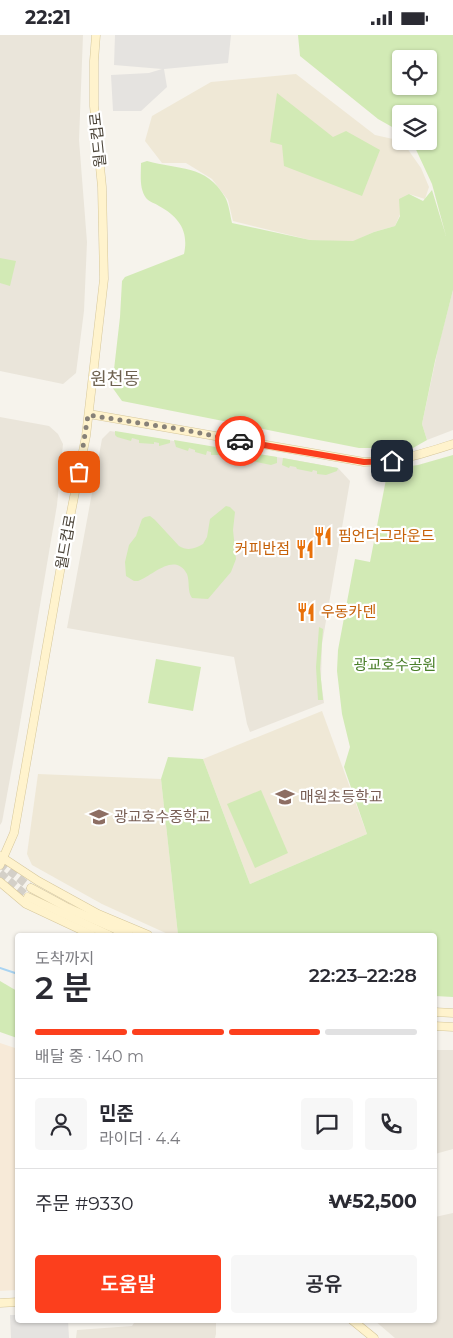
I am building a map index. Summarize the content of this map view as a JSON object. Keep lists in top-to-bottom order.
{
  "streets": {
    "street": ["월드컵로"]
  },
  "districts": ["원천동"],
  "parks": ["광교호수공원"],
  "places": {
    "restaurant": ["핌언더그라운드", "커피반점", "우동카덴"],
    "school or university": ["매원초등학교", "광교호수중학교"]
  },
  "page": {
    "status": "22:21",
    "heading": ["2 분", "도착까지", "22:23–22:28"],
    "panel": [
      "민준",
      "라이더 · 4.4",
      "주문 #9330",
      "₩52,500"
    ],
    "bar": "배달 중 · 140 m",
    "buttons": ["도움말", "공유"]
  }
}
